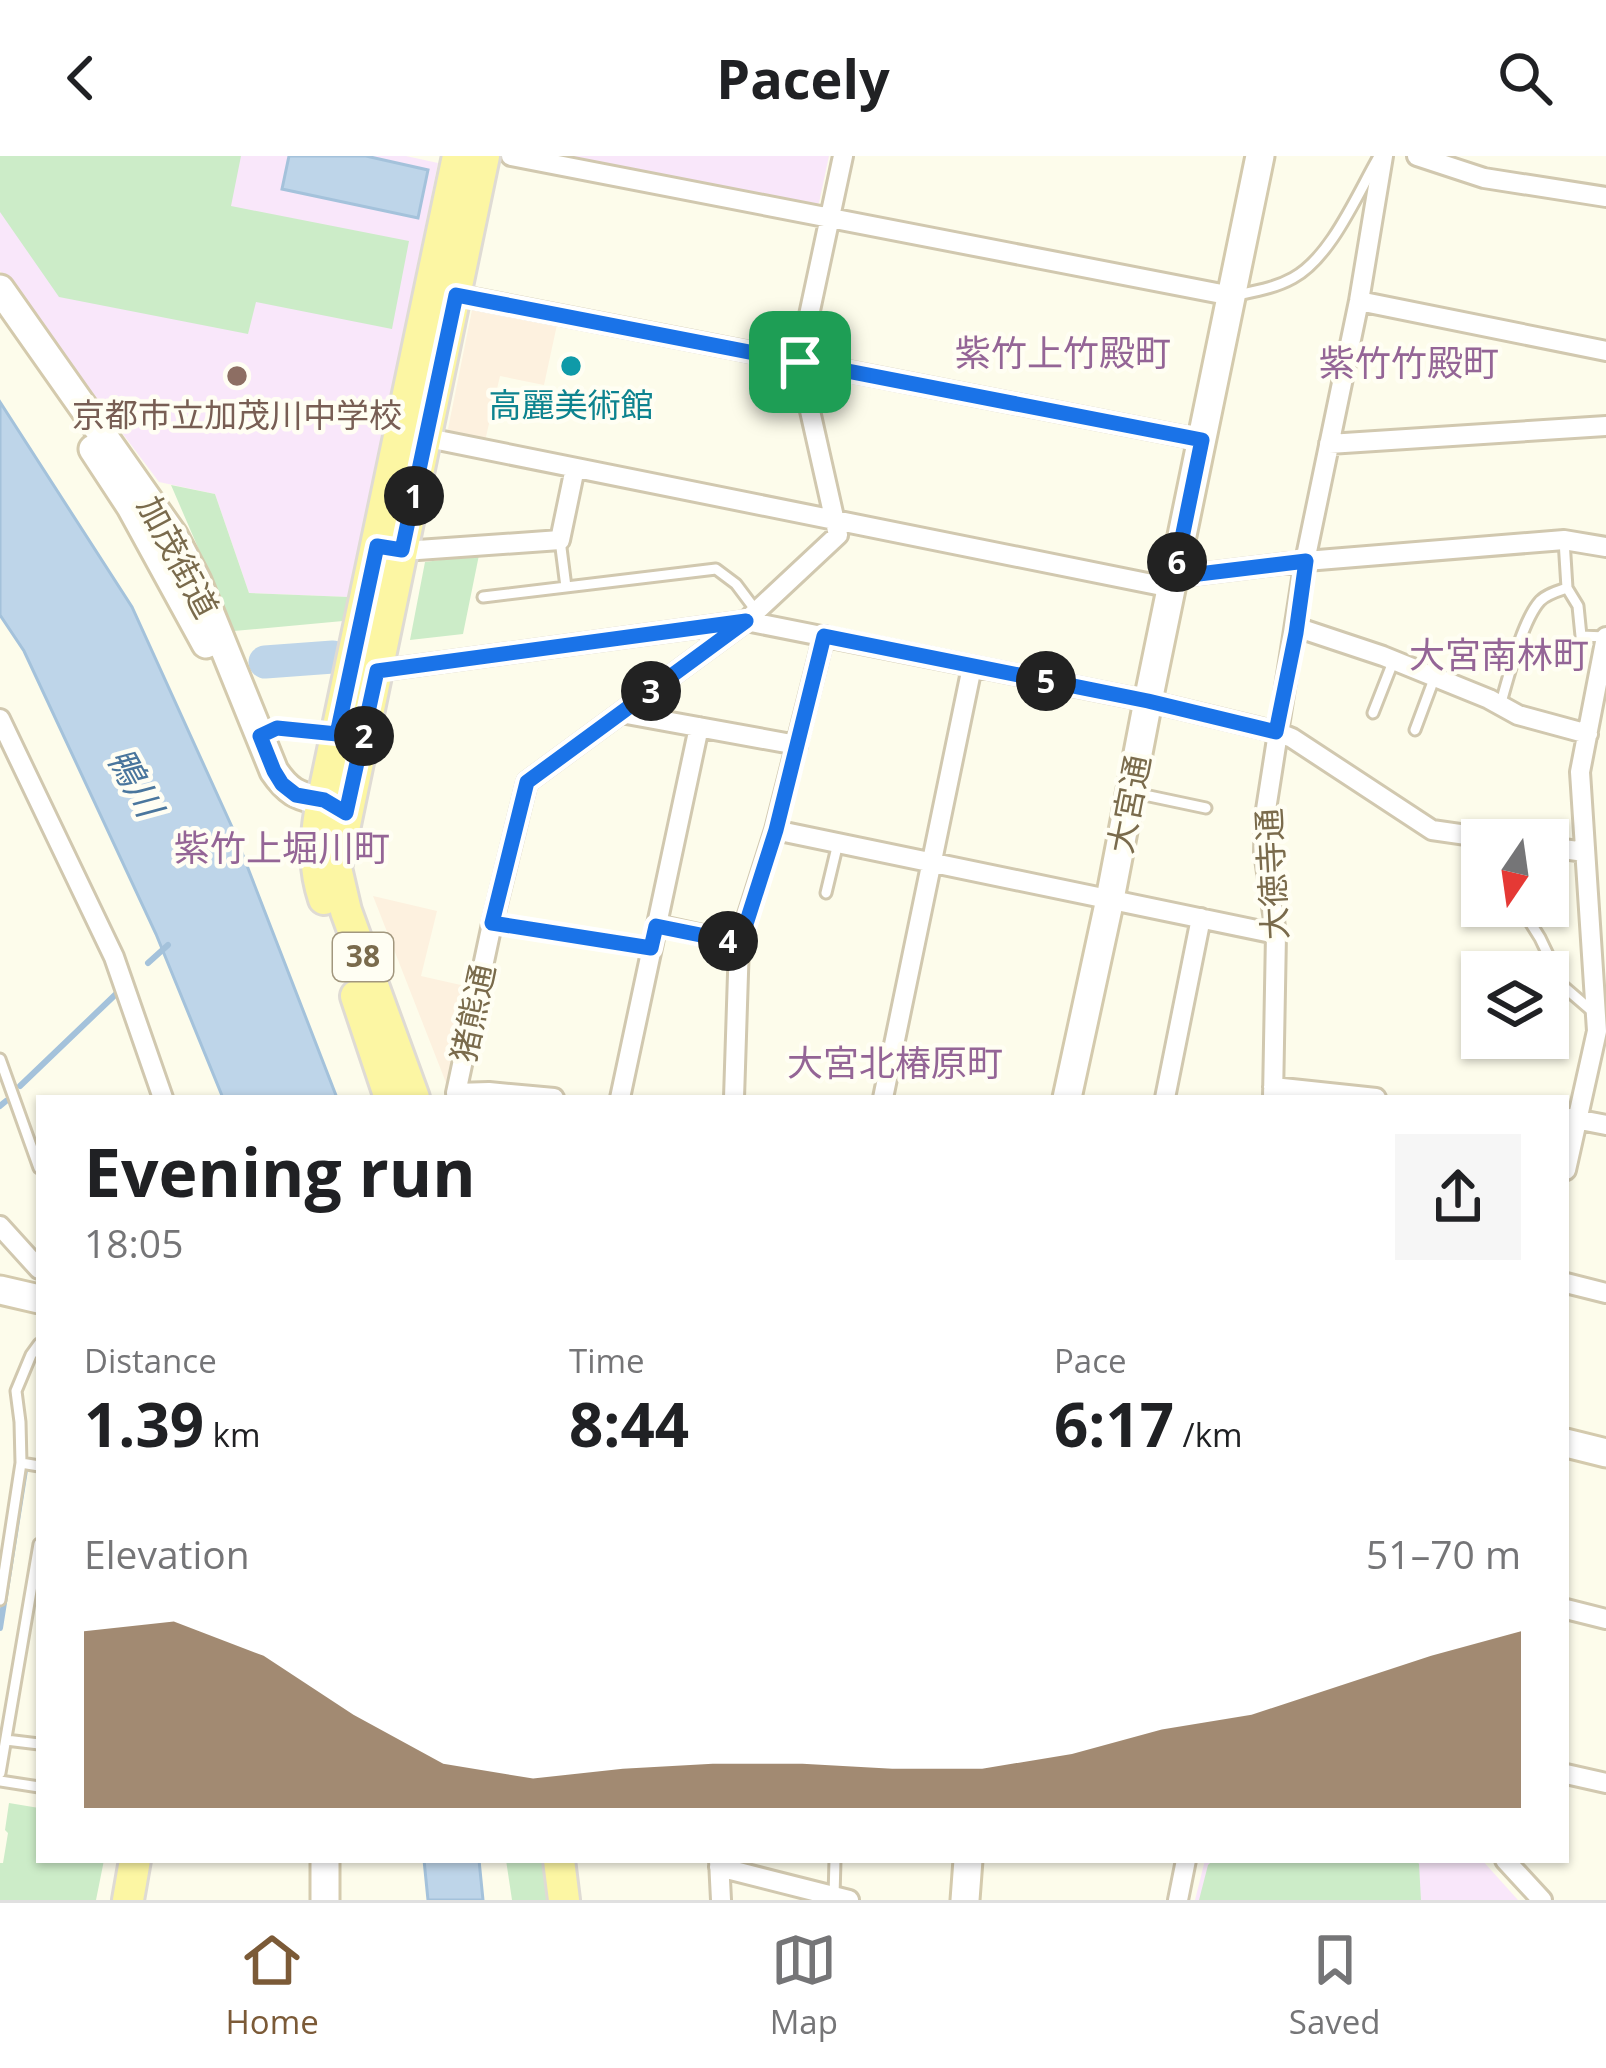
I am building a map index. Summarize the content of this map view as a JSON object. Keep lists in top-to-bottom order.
{
  "streets": {
    "main road": ["38"],
    "street": [
      "加茂街道",
      "大宮通",
      "大徳寺通",
      "猪熊通"
    ]
  },
  "crossings": [
    ["加茂街道", "38"]
  ],
  "districts": [
    "紫竹上竹殿町",
    "紫竹竹殿町",
    "大宮南林町",
    "紫竹上堀川町",
    "大宮北椿原町"
  ],
  "water": ["鴨川"],
  "places": ["高麗美術館", "京都市立加茂川中学校"],
  "north": "bottom",
  "page": {
    "header": "Pacely",
    "pins": [
      "1",
      "6",
      "5",
      "3",
      "2",
      "4"
    ],
    "heading": ["Evening run", "18:05"],
    "stats": [
      ["Distance", "1.39 km"],
      ["Time", "8:44"],
      ["Pace", "6:17 /km"]
    ],
    "chart": ["Elevation", "51–70 m"],
    "tabs": ["Home", "Map", "Saved"]
  }
}
